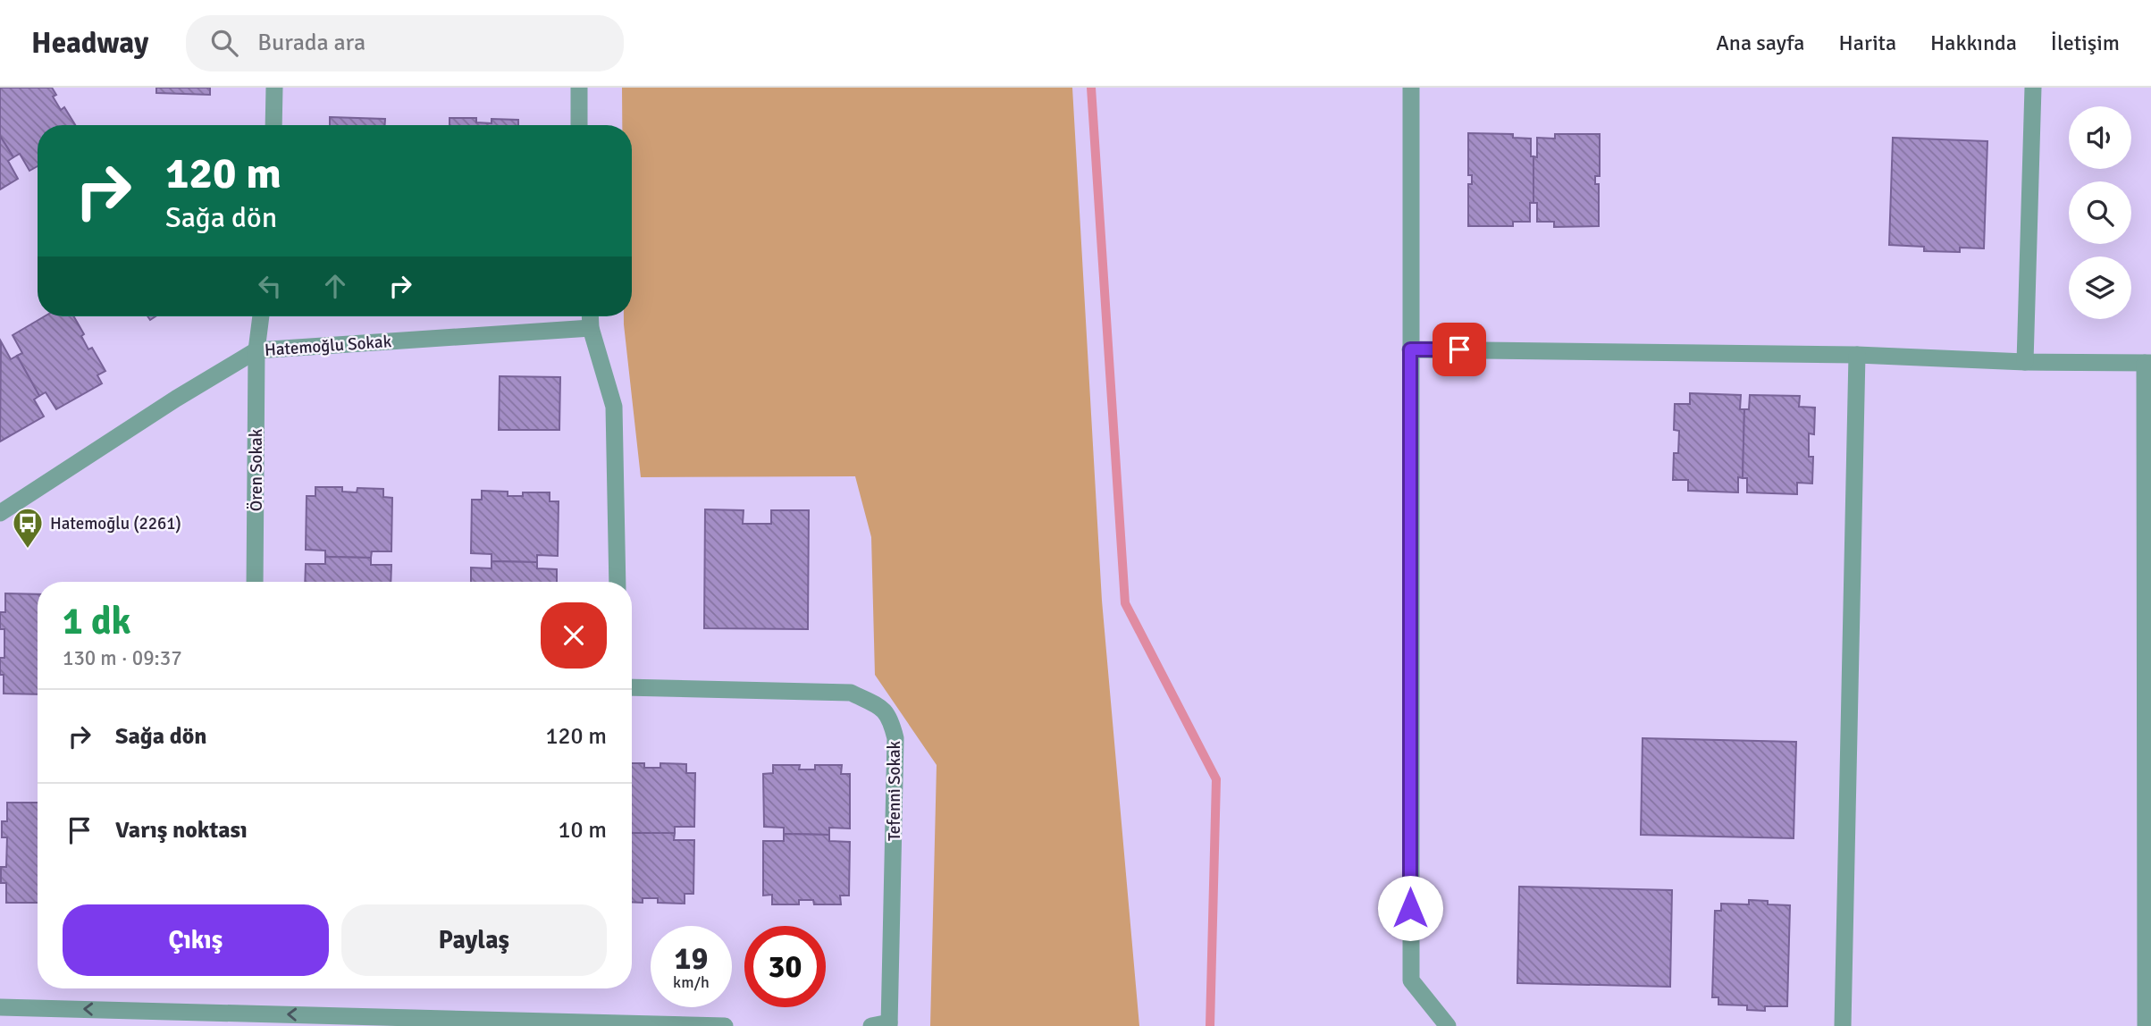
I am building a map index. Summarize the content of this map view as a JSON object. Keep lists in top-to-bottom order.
{
  "streets": {
    "street": ["Hatemoğlu Sokak", "Ören Sokak", "Tefenni Sokak"]
  },
  "crossings": [
    ["Hatemoğlu Sokak", "Ören Sokak"]
  ],
  "places": {
    "bus stop": ["Hatemoğlu (2261)"]
  },
  "page": {
    "header": "Headway",
    "search": "Burada ara",
    "nav": [
      "Ana sayfa",
      "Harita",
      "Hakkında",
      "İletişim"
    ],
    "turn": ["120 m", "Sağa dön"],
    "heading": ["1 dk", "130 m · 09:37"],
    "list": [
      {
        "name": "Sağa dön",
        "value": "120 m"
      },
      {
        "name": "Varış noktası",
        "value": "10 m"
      }
    ],
    "buttons": ["Çıkış", "Paylaş"],
    "speed": "19 km/h",
    "limit": "30"
  }
}
